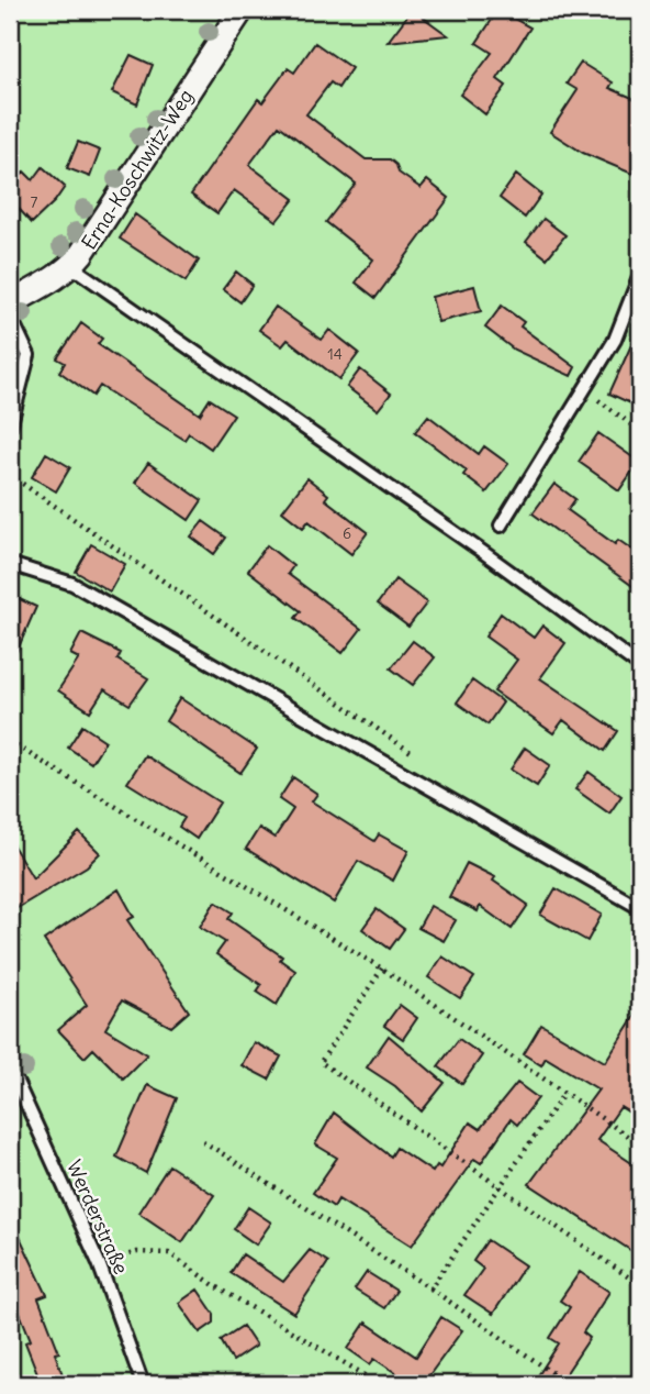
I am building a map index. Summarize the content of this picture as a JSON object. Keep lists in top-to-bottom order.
{
  "streets": {
    "street": ["Erna-Koschwitz-Weg"],
    "lane": ["Werderstraße"]
  },
  "house_numbers": ["7", "14", "6"]
}
